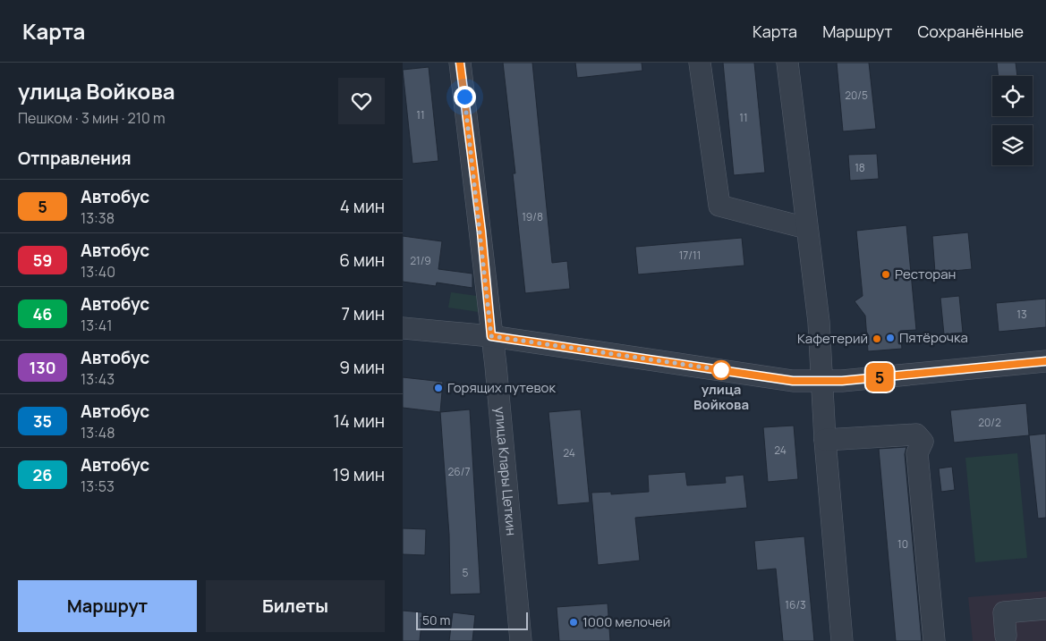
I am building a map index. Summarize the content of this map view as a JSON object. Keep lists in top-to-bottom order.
{
  "streets": {
    "street": ["улица Клары Цеткин"]
  },
  "places": [
    "Ресторан",
    "Пятёрочка",
    "Кафетерий",
    "улица Войкова",
    "Горящих путевок",
    "1000 мелочей"
  ],
  "lines": ["bus line 5"],
  "house_numbers": [
    "20/5",
    "11",
    "11",
    "18",
    "19/8",
    "17/11",
    "21/9",
    "13",
    "20/2",
    "24",
    "24",
    "26/7",
    "10",
    "5",
    "16/3"
  ],
  "scale_bar": "50 m",
  "page": {
    "header": "Карта",
    "nav": ["Карта", "Маршрут", "Сохранённые"],
    "heading": [
      ["улица Войкова", "Пешком · 3 мин · 210 m"],
      "Отправления"
    ],
    "on_map": "5",
    "list": [
      {
        "mark": "5",
        "name": "Автобус",
        "note": "13:38",
        "value": "4 мин"
      },
      {
        "mark": "59",
        "name": "Автобус",
        "note": "13:40",
        "value": "6 мин"
      },
      {
        "mark": "46",
        "name": "Автобус",
        "note": "13:41",
        "value": "7 мин"
      },
      {
        "mark": "130",
        "name": "Автобус",
        "note": "13:43",
        "value": "9 мин"
      },
      {
        "mark": "35",
        "name": "Автобус",
        "note": "13:48",
        "value": "14 мин"
      },
      {
        "mark": "26",
        "name": "Автобус",
        "note": "13:53",
        "value": "19 мин"
      }
    ],
    "buttons": ["Маршрут", "Билеты"],
    "scale": "50 m"
  }
}
